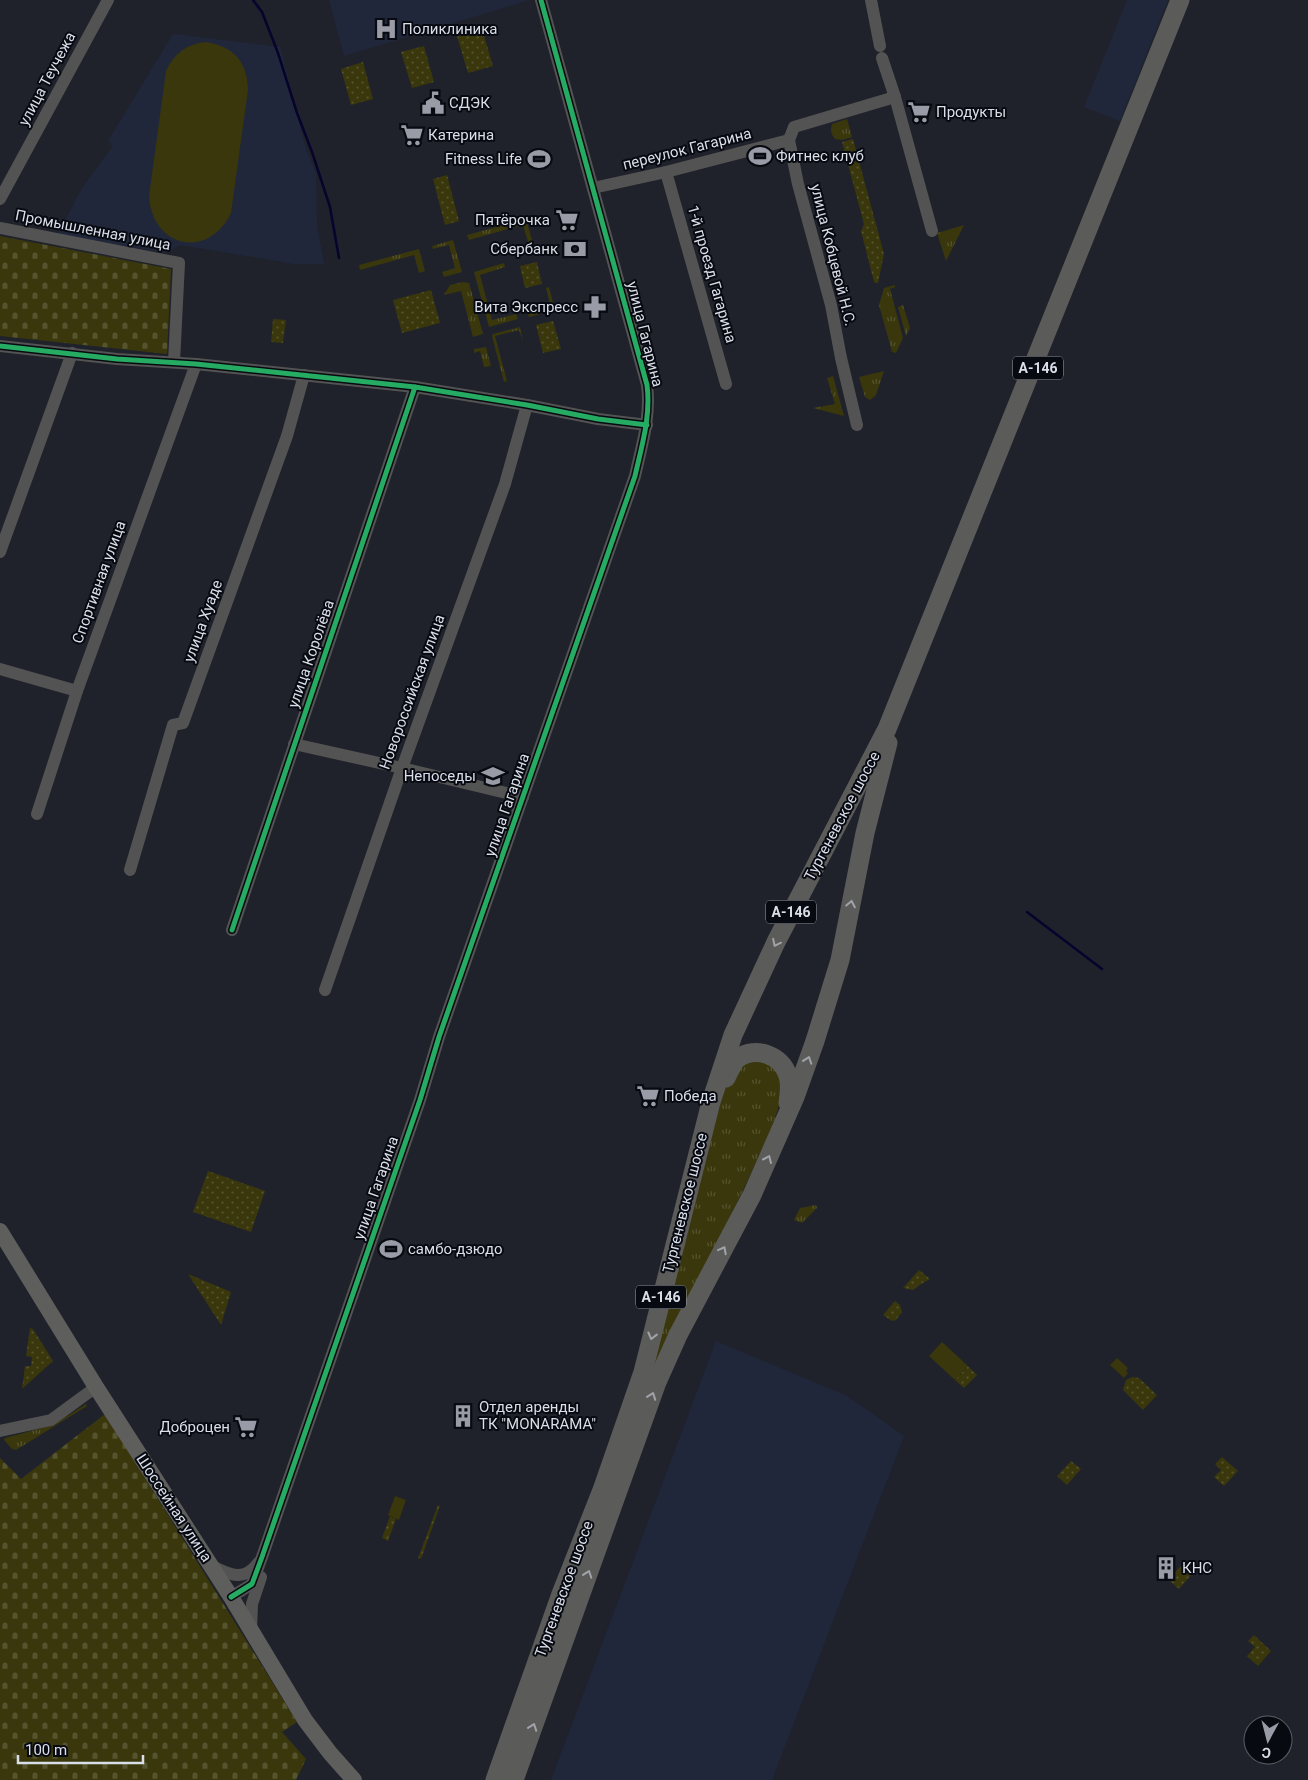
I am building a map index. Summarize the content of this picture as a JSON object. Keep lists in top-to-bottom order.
{
  "streets": {
    "highway": ["А-146", "Тургеневское шоссе"],
    "main road": ["Шоссейная улица"],
    "street": [
      "улица Теучежа",
      "переулок Гагарина",
      "Промышленная улица",
      "улица Кобцевой Н.С.",
      "1-й проезд Гагарина",
      "улица Гагарина",
      "Спортивная улица",
      "улица Хуаде",
      "улица Королёва",
      "Новороссийская улица"
    ]
  },
  "crossings": [
    ["переулок Гагарина", "улица Кобцевой Н.С."],
    ["переулок Гагарина", "1-й проезд Гагарина"],
    ["переулок Гагарина", "улица Гагарина"],
    ["улица Гагарина", "Шоссейная улица"],
    ["А-146", "Тургеневское шоссе"]
  ],
  "places": {
    "hospital": ["Поликлиника"],
    "public building": ["СДЭК"],
    "supermarket": [
      "Продукты",
      "Катерина",
      "Пятёрочка",
      "Победа",
      "Доброцен"
    ],
    "sports": ["Фитнес клуб", "Fitness Life", "самбо-дзюдо"],
    "bank": ["Сбербанк"],
    "pharmacy": ["Вита Экспресс"],
    "school or university": ["Непоседы"],
    "building": ["Отдел аренды ТК \"MONARAMA\"", "КНС"]
  },
  "scale_bar": "100 m",
  "north": "bottom"
}
